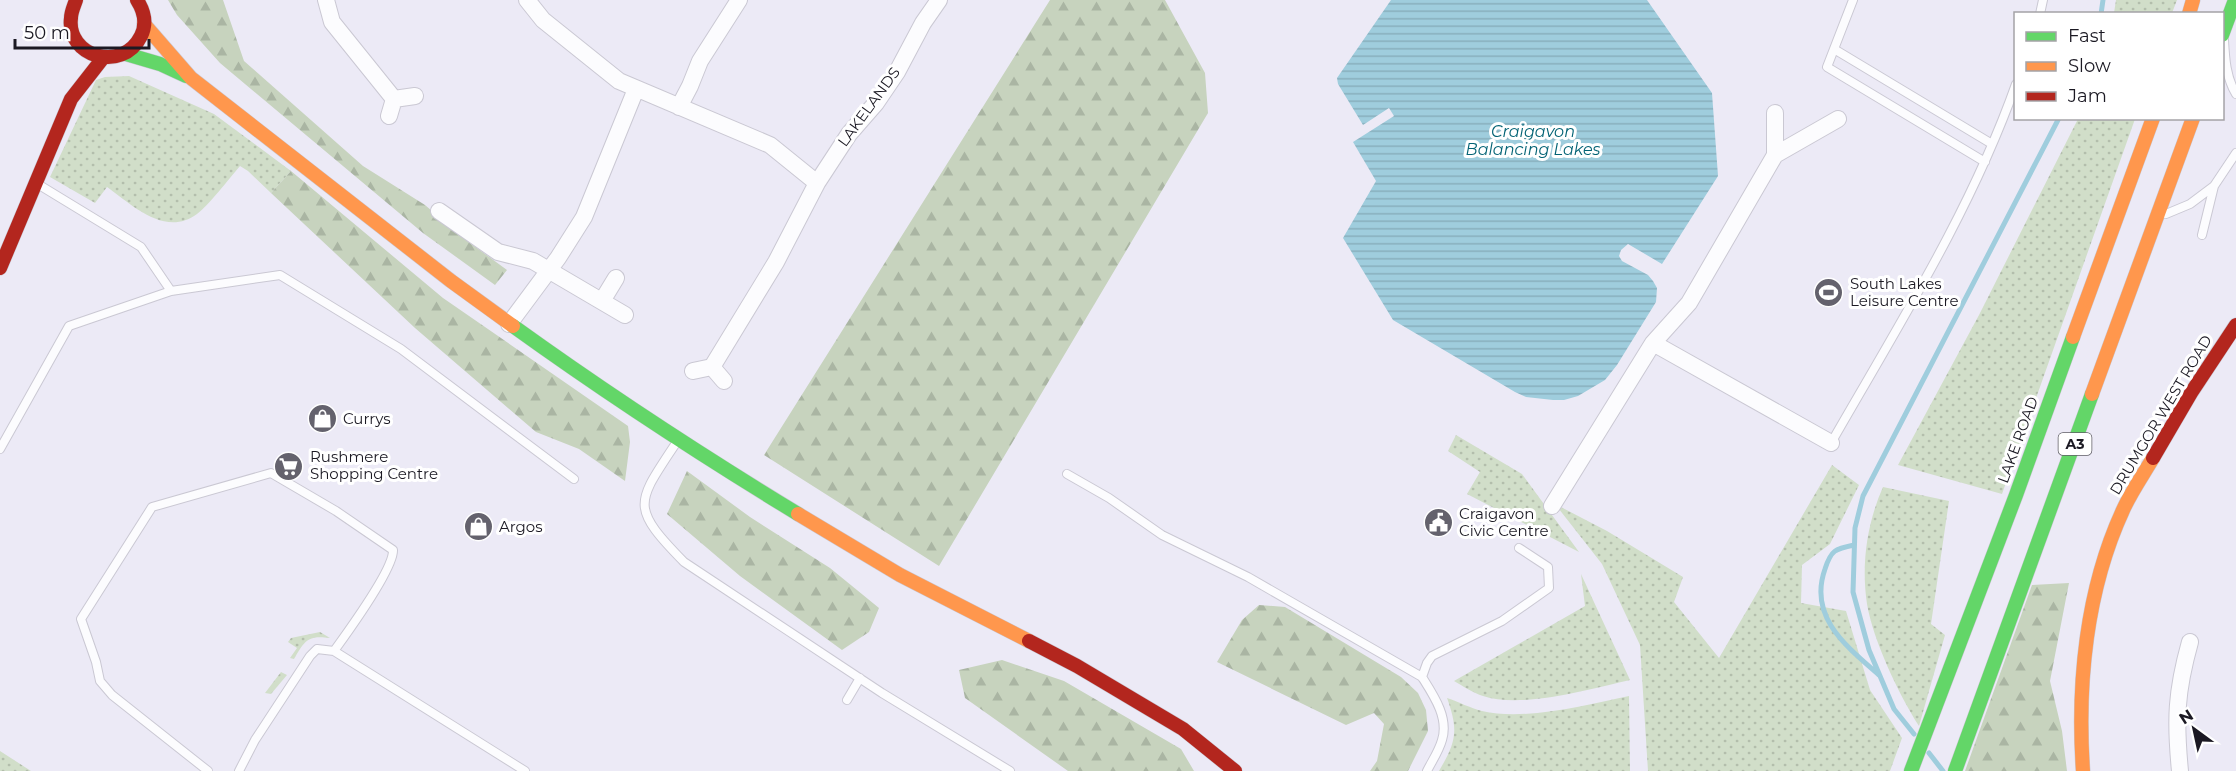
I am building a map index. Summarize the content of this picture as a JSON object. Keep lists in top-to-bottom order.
{
  "streets": {
    "main road": ["DRUMGOR WEST ROAD", "LAKE ROAD", "A3"],
    "street": ["LAKELANDS"]
  },
  "water": ["Craigavon Balancing Lakes"],
  "places": {
    "sports": ["South Lakes Leisure Centre"],
    "shop": ["Currys", "Argos"],
    "supermarket": ["Rushmere Shopping Centre"],
    "public building": ["Craigavon Civic Centre"]
  },
  "legend": ["Fast", "Slow", "Jam"],
  "scale_bar": "50 m",
  "north": "top left"
}
